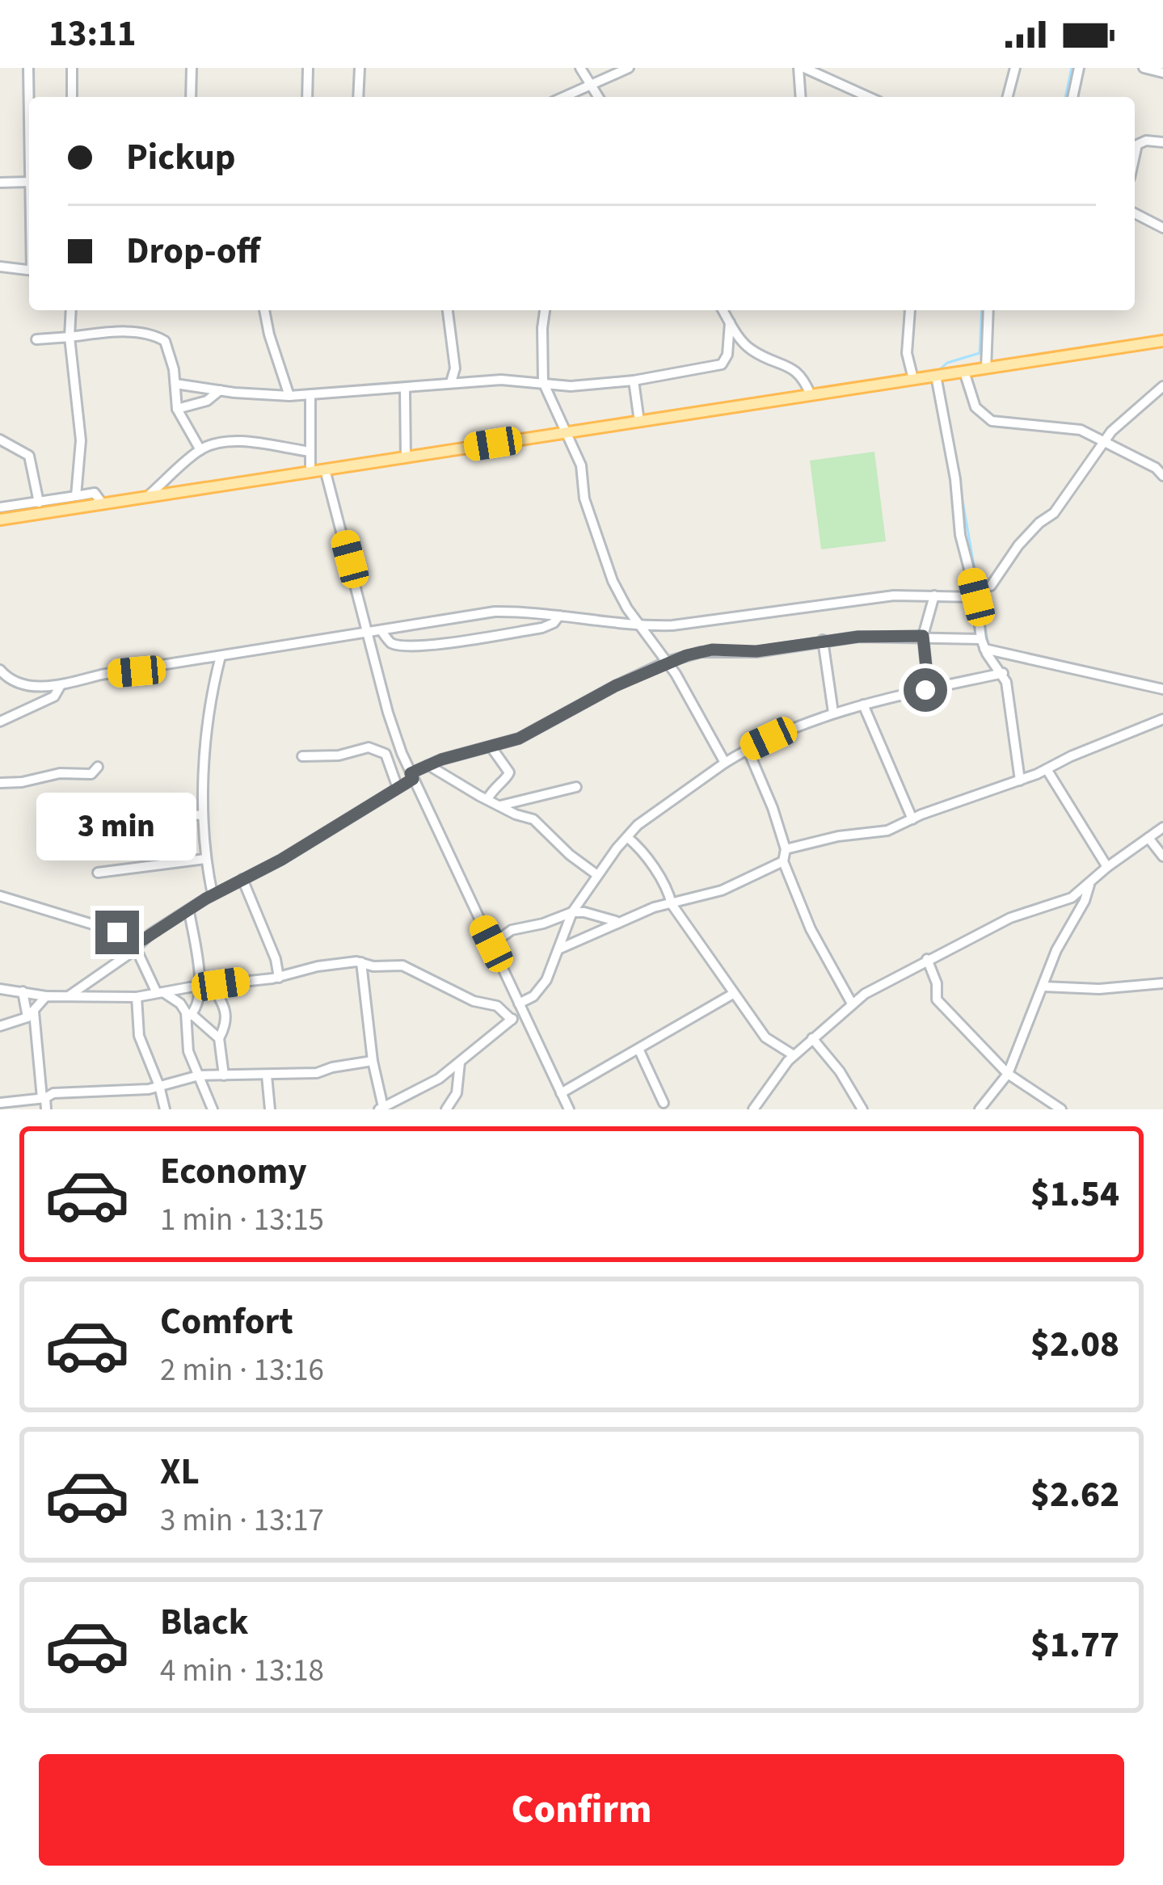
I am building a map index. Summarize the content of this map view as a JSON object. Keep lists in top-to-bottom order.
{
  "page": {
    "status": "13:11",
    "banner": ["Pickup", "Drop-off"],
    "bubble": "3 min",
    "list": [
      {
        "name": "Economy",
        "note": "1 min · 13:15",
        "value": "$1.54"
      },
      {
        "name": "Comfort",
        "note": "2 min · 13:16",
        "value": "$2.08"
      },
      {
        "name": "XL",
        "note": "3 min · 13:17",
        "value": "$2.62"
      },
      {
        "name": "Black",
        "note": "4 min · 13:18",
        "value": "$1.77"
      }
    ],
    "buttons": "Confirm"
  }
}
